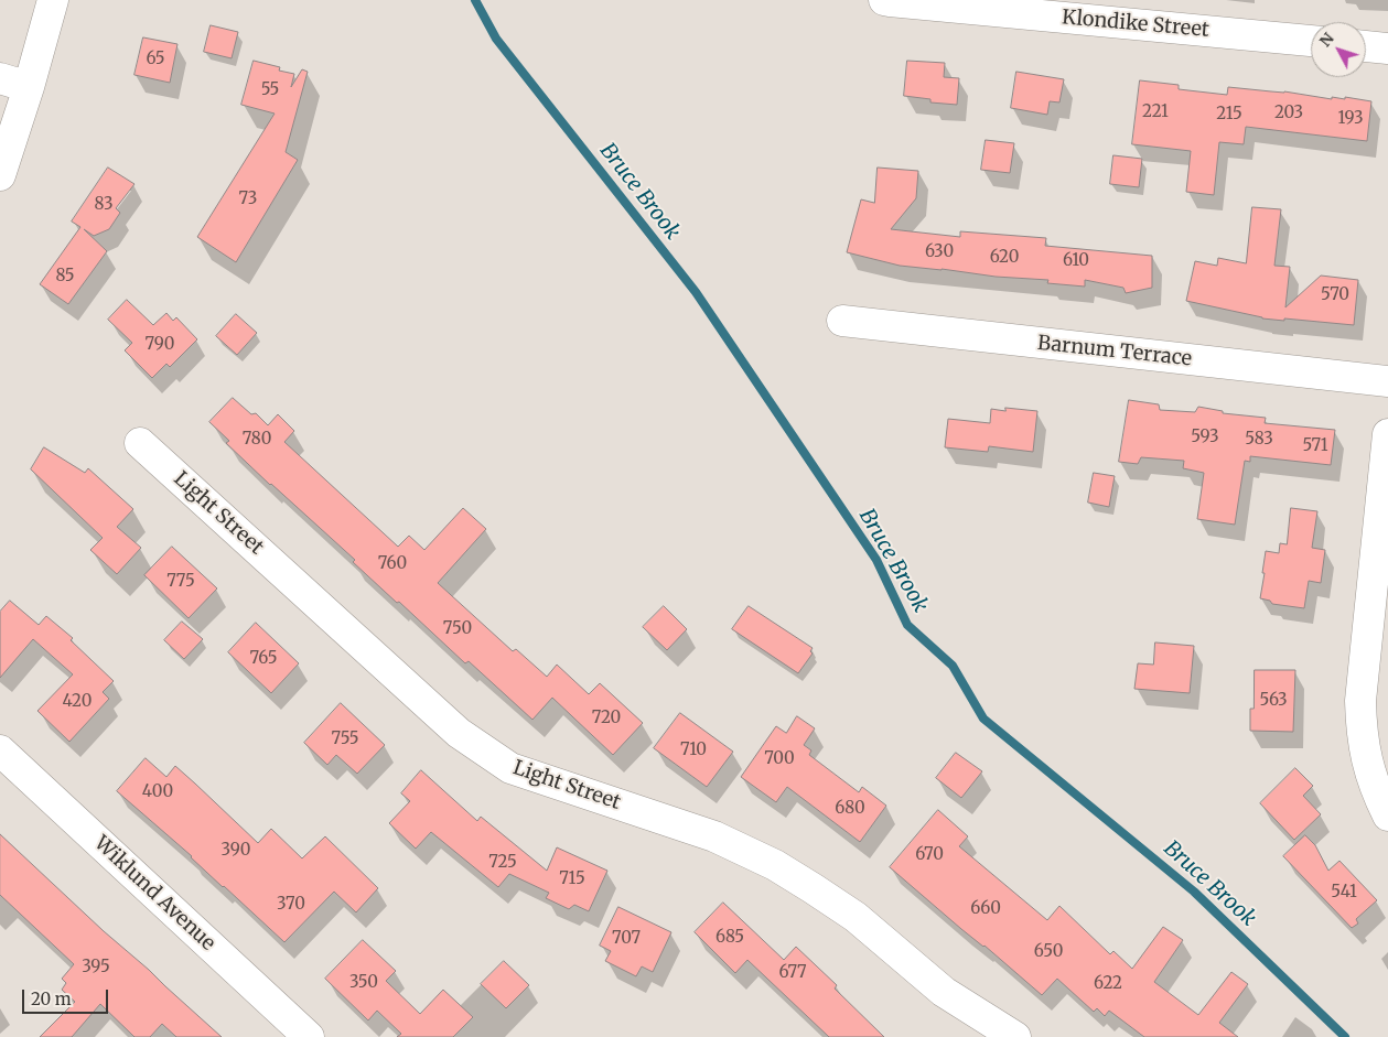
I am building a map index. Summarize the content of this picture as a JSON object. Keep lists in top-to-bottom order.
{
  "streets": {
    "street": [
      "Klondike Street",
      "Barnum Terrace",
      "Light Street",
      "Wiklund Avenue"
    ]
  },
  "water": ["Bruce Brook"],
  "house_numbers": [
    "65",
    "55",
    "221",
    "203",
    "215",
    "193",
    "73",
    "83",
    "630",
    "620",
    "610",
    "85",
    "570",
    "790",
    "593",
    "780",
    "583",
    "571",
    "760",
    "775",
    "750",
    "765",
    "563",
    "420",
    "720",
    "755",
    "710",
    "700",
    "400",
    "680",
    "390",
    "670",
    "725",
    "715",
    "541",
    "370",
    "660",
    "685",
    "707",
    "650",
    "395",
    "677",
    "350",
    "622"
  ],
  "scale_bar": "20 m",
  "north": "top left"
}
